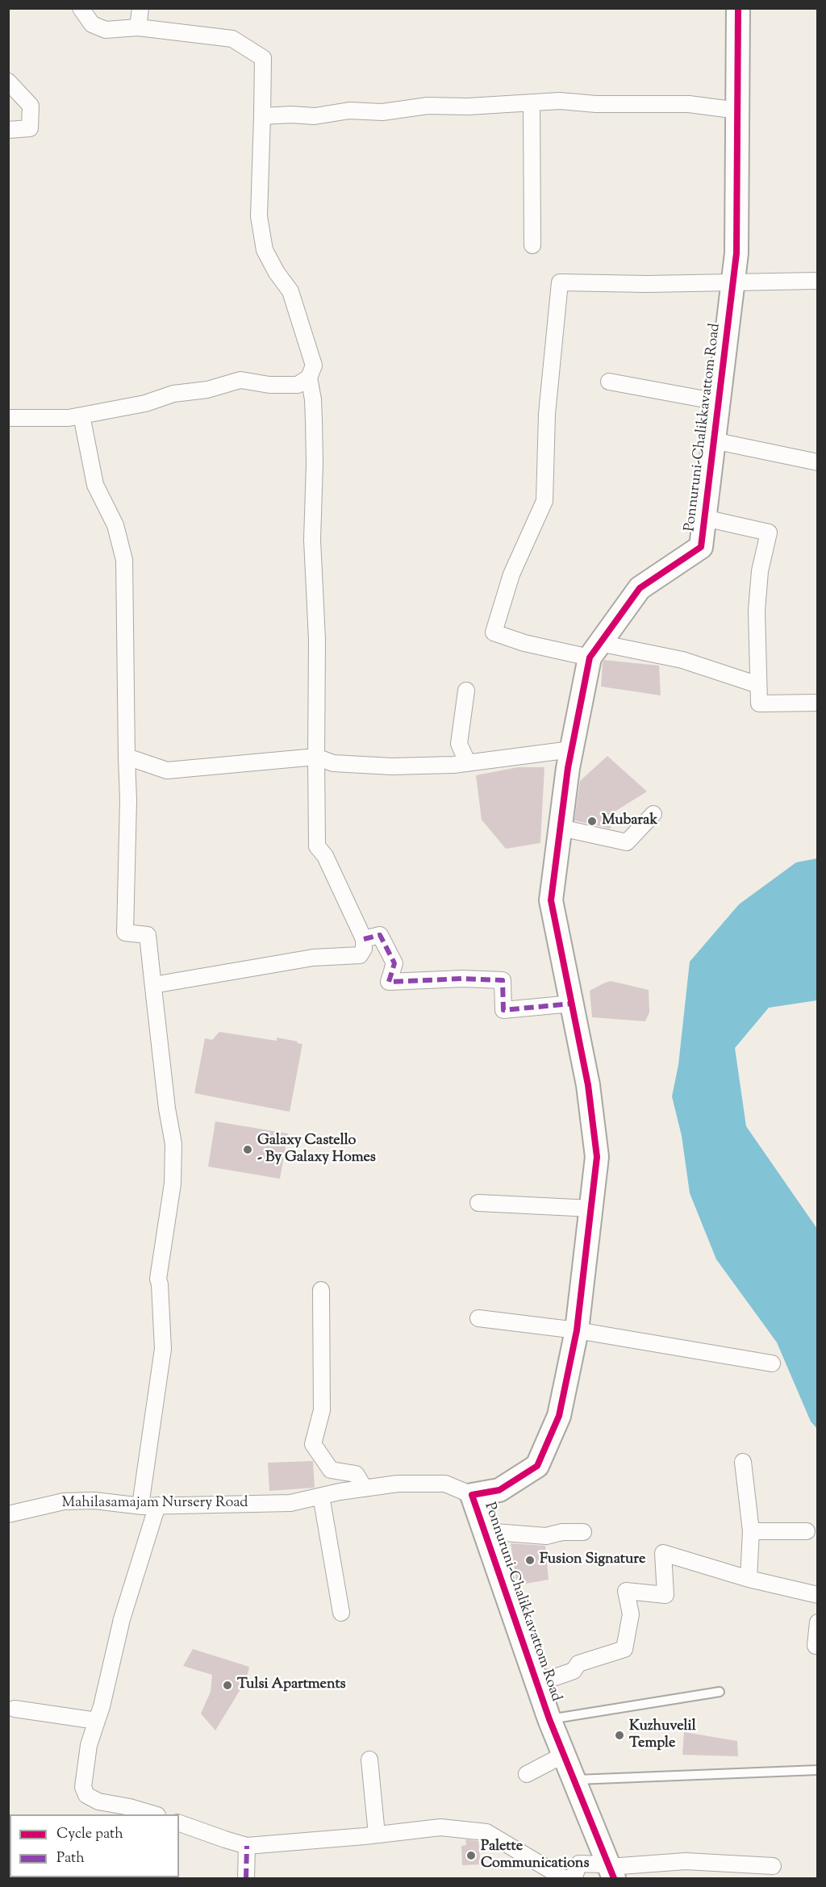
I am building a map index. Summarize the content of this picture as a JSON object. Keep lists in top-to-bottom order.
{
  "streets": {
    "street": ["Ponnuruni-Chalikkavattom Road", "Mahilasamajam Nursery Road"]
  },
  "crossings": [
    ["Ponnuruni-Chalikkavattom Road", "Mahilasamajam Nursery Road"]
  ],
  "places": [
    "Mubarak",
    "Galaxy Castello - By Galaxy Homes",
    "Fusion Signature",
    "Tulsi Apartments",
    "Kuzhuvelil Temple",
    "Palette Communications"
  ],
  "legend": ["Cycle path", "Path"]
}
